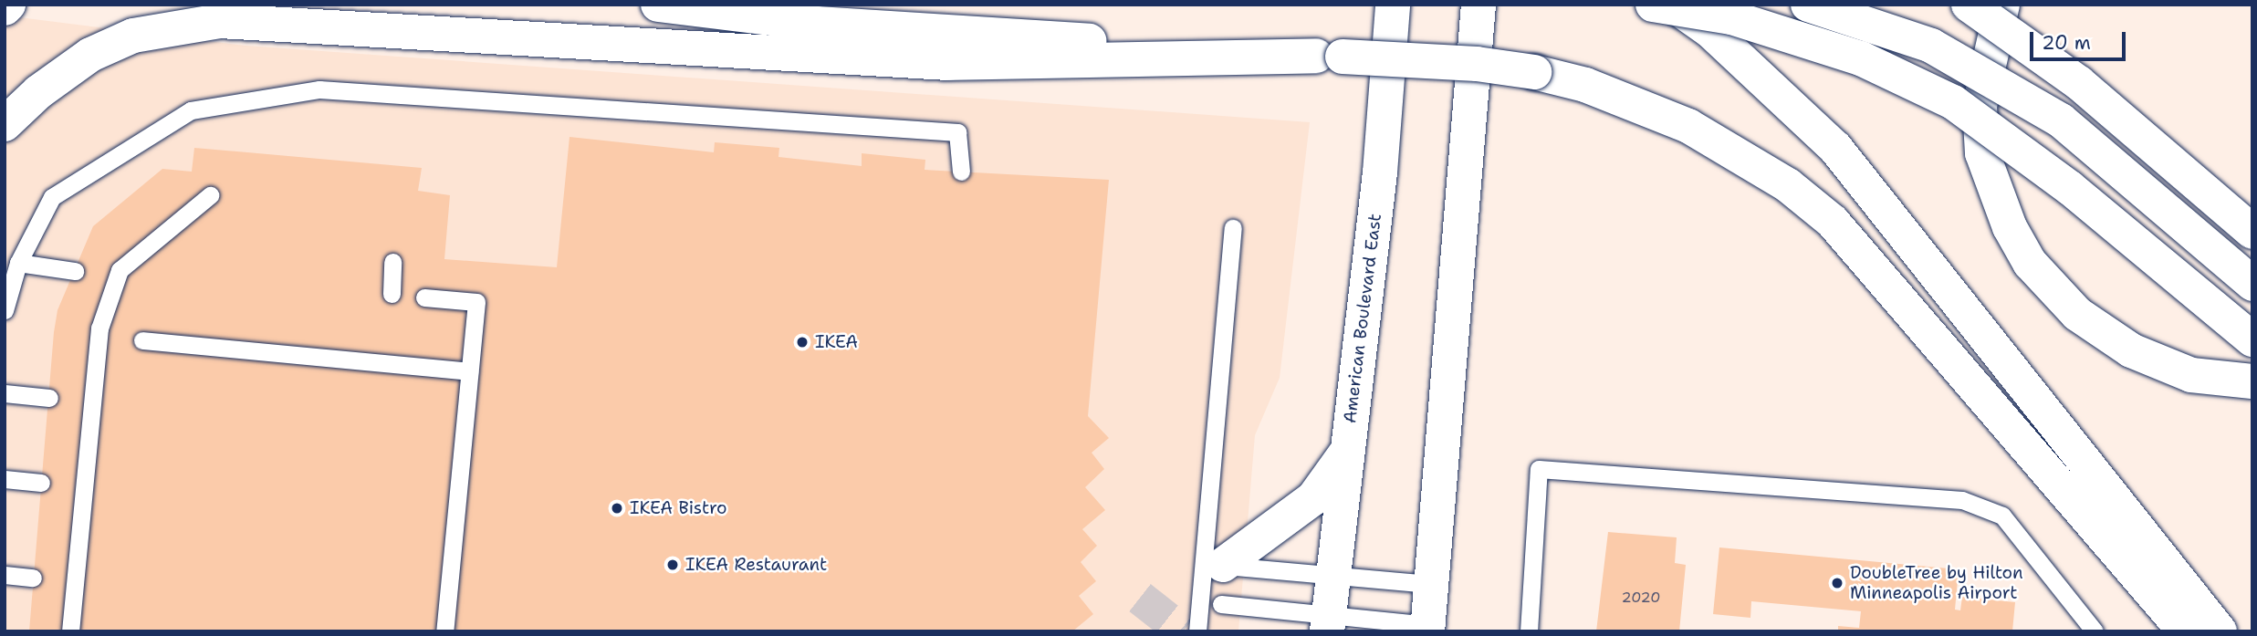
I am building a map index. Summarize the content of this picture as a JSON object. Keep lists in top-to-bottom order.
{
  "streets": {
    "main road": ["American Boulevard East"]
  },
  "places": [
    "IKEA",
    "IKEA Bistro",
    "IKEA Restaurant",
    "DoubleTree by Hilton Minneapolis Airport"
  ],
  "house_numbers": ["2020"],
  "scale_bar": "20 m"
}
